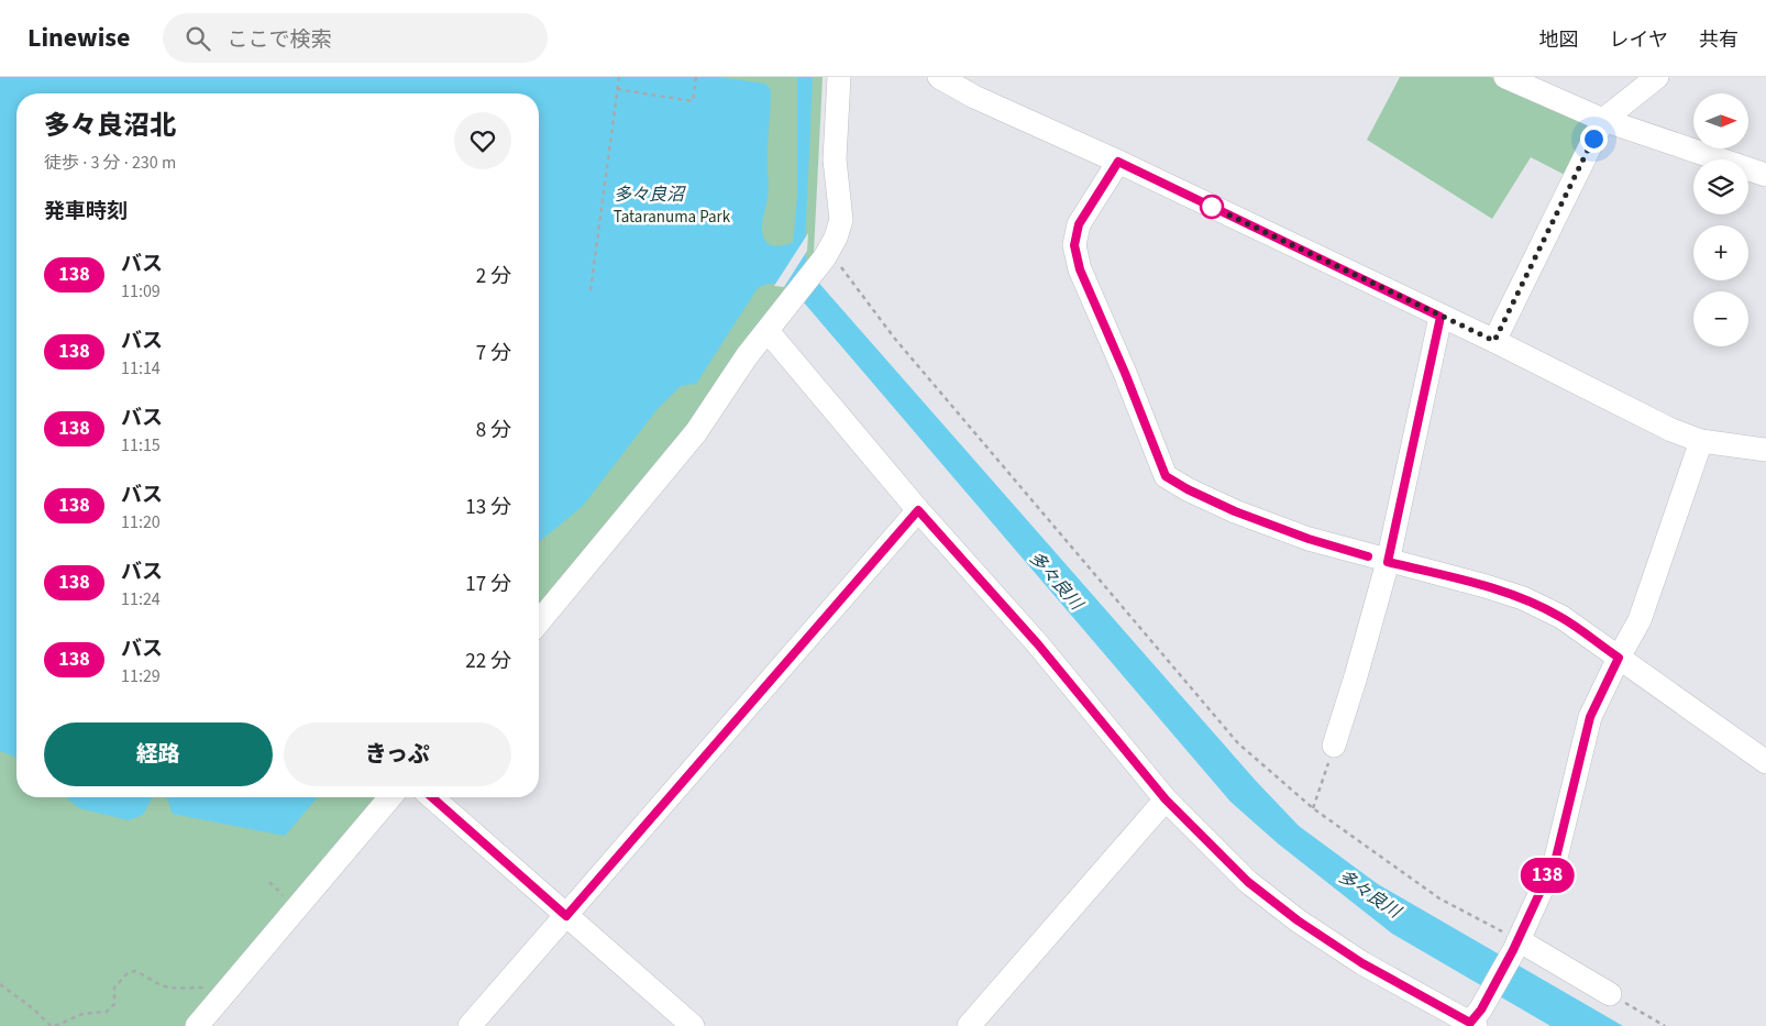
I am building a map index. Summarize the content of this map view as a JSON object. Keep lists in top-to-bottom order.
{
  "water": ["多々良沼", "多々良川"],
  "parks": ["Tataranuma Park"],
  "lines": ["bus line 138"],
  "north": "right",
  "page": {
    "header": "Linewise",
    "search": "ここで検索",
    "nav": ["地図", "レイヤ", "共有"],
    "on_map": "138",
    "map_buttons": ["+", "−"],
    "heading": [
      ["多々良沼北", "徒歩 · 3 分 · 230 m"],
      "発車時刻"
    ],
    "list": [
      {
        "mark": "138",
        "name": "バス",
        "note": "11:09",
        "value": "2 分"
      },
      {
        "mark": "138",
        "name": "バス",
        "note": "11:14",
        "value": "7 分"
      },
      {
        "mark": "138",
        "name": "バス",
        "note": "11:15",
        "value": "8 分"
      },
      {
        "mark": "138",
        "name": "バス",
        "note": "11:20",
        "value": "13 分"
      },
      {
        "mark": "138",
        "name": "バス",
        "note": "11:24",
        "value": "17 分"
      },
      {
        "mark": "138",
        "name": "バス",
        "note": "11:29",
        "value": "22 分"
      }
    ],
    "buttons": ["経路", "きっぷ"]
  }
}
